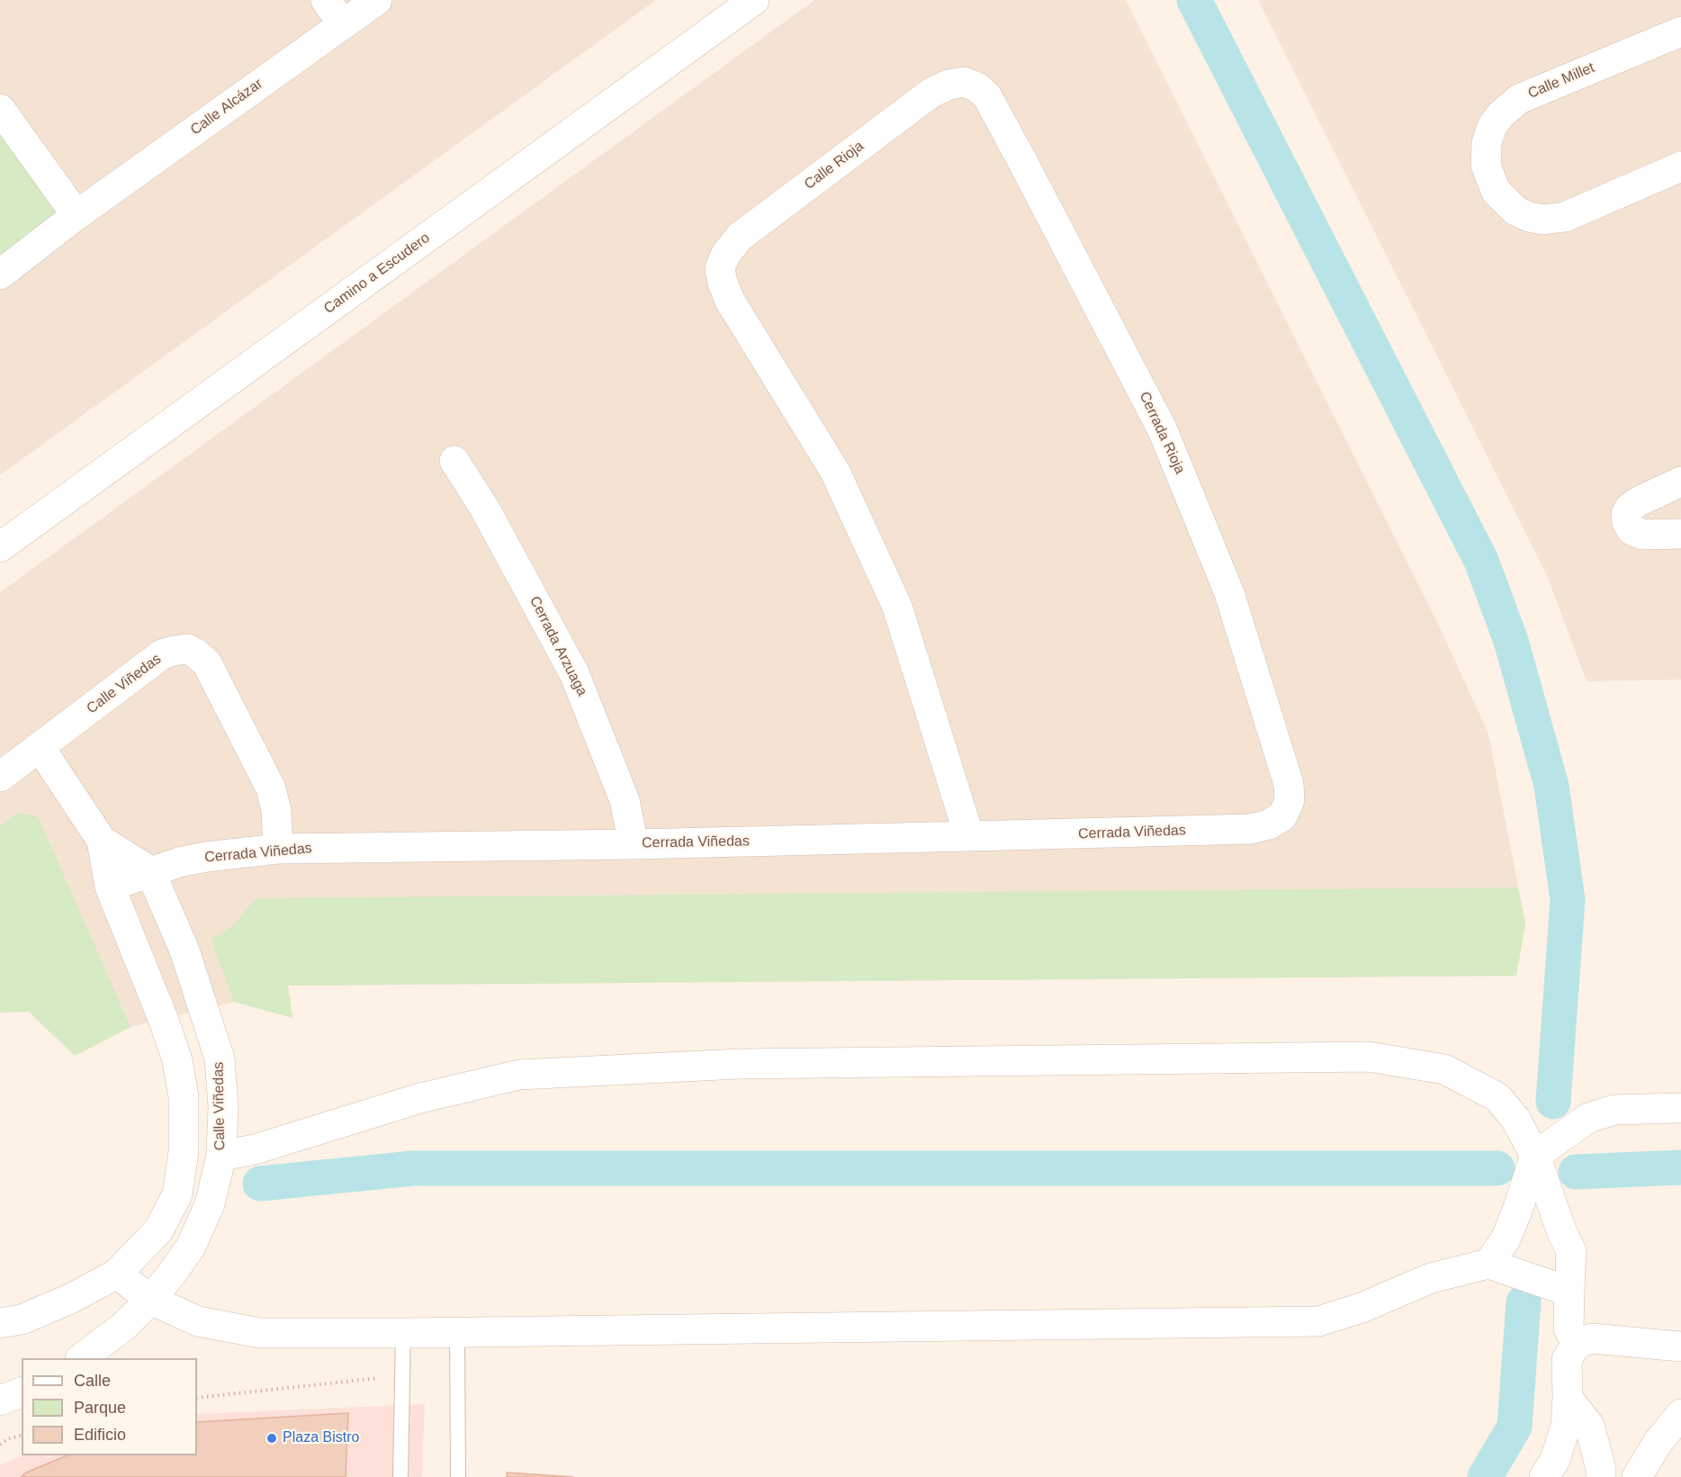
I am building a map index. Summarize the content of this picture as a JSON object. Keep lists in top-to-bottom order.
{
  "streets": {
    "street": [
      "Calle Millet",
      "Calle Alcázar",
      "Calle Rioja",
      "Camino a Escudero",
      "Cerrada Rioja",
      "Cerrada Arzuaga",
      "Calle Viñedas",
      "Cerrada Viñedas"
    ]
  },
  "crossings": [
    ["Calle Rioja", "Cerrada Rioja"],
    ["Calle Rioja", "Cerrada Viñedas"],
    ["Cerrada Rioja", "Cerrada Viñedas"],
    ["Cerrada Arzuaga", "Cerrada Viñedas"],
    ["Calle Viñedas", "Cerrada Viñedas"]
  ],
  "places": ["Plaza Bistro"],
  "legend": ["Calle", "Parque", "Edificio"]
}
